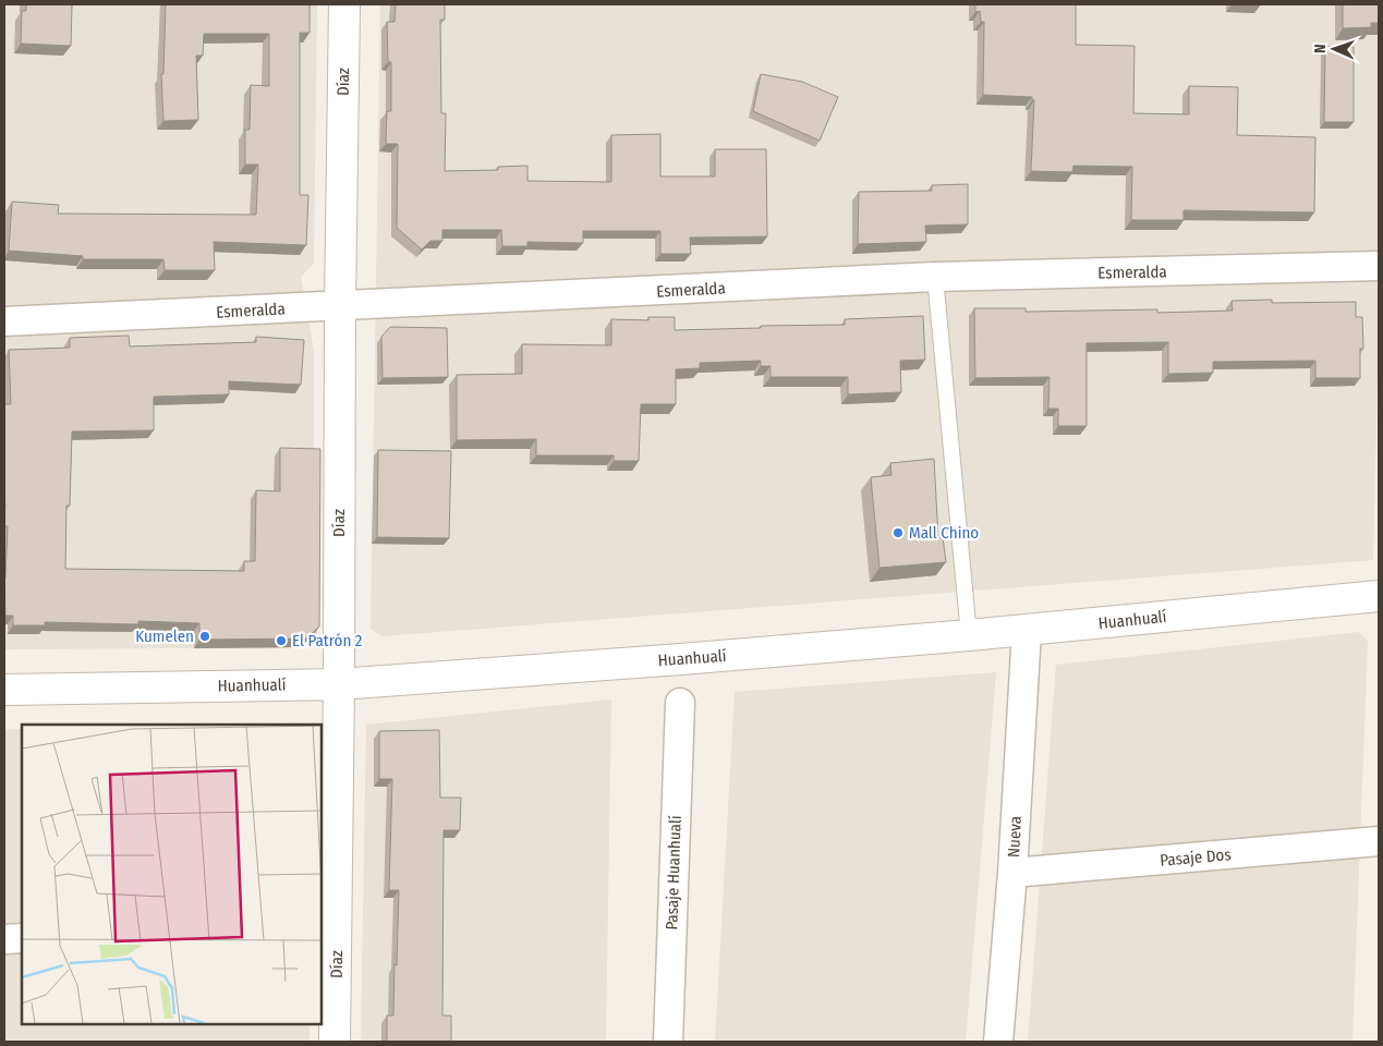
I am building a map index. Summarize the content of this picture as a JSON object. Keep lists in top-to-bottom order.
{
  "streets": {
    "street": [
      "Díaz",
      "Esmeralda",
      "Huanhualí",
      "Nueva",
      "Pasaje Dos",
      "Pasaje Huanhualí"
    ]
  },
  "crossings": [
    ["Díaz", "Esmeralda"],
    ["Díaz", "Huanhualí"],
    ["Huanhualí", "Nueva"],
    ["Nueva", "Pasaje Dos"]
  ],
  "places": ["Mall Chino", "Kumelen", "El Patrón 2"],
  "north": "left"
}
